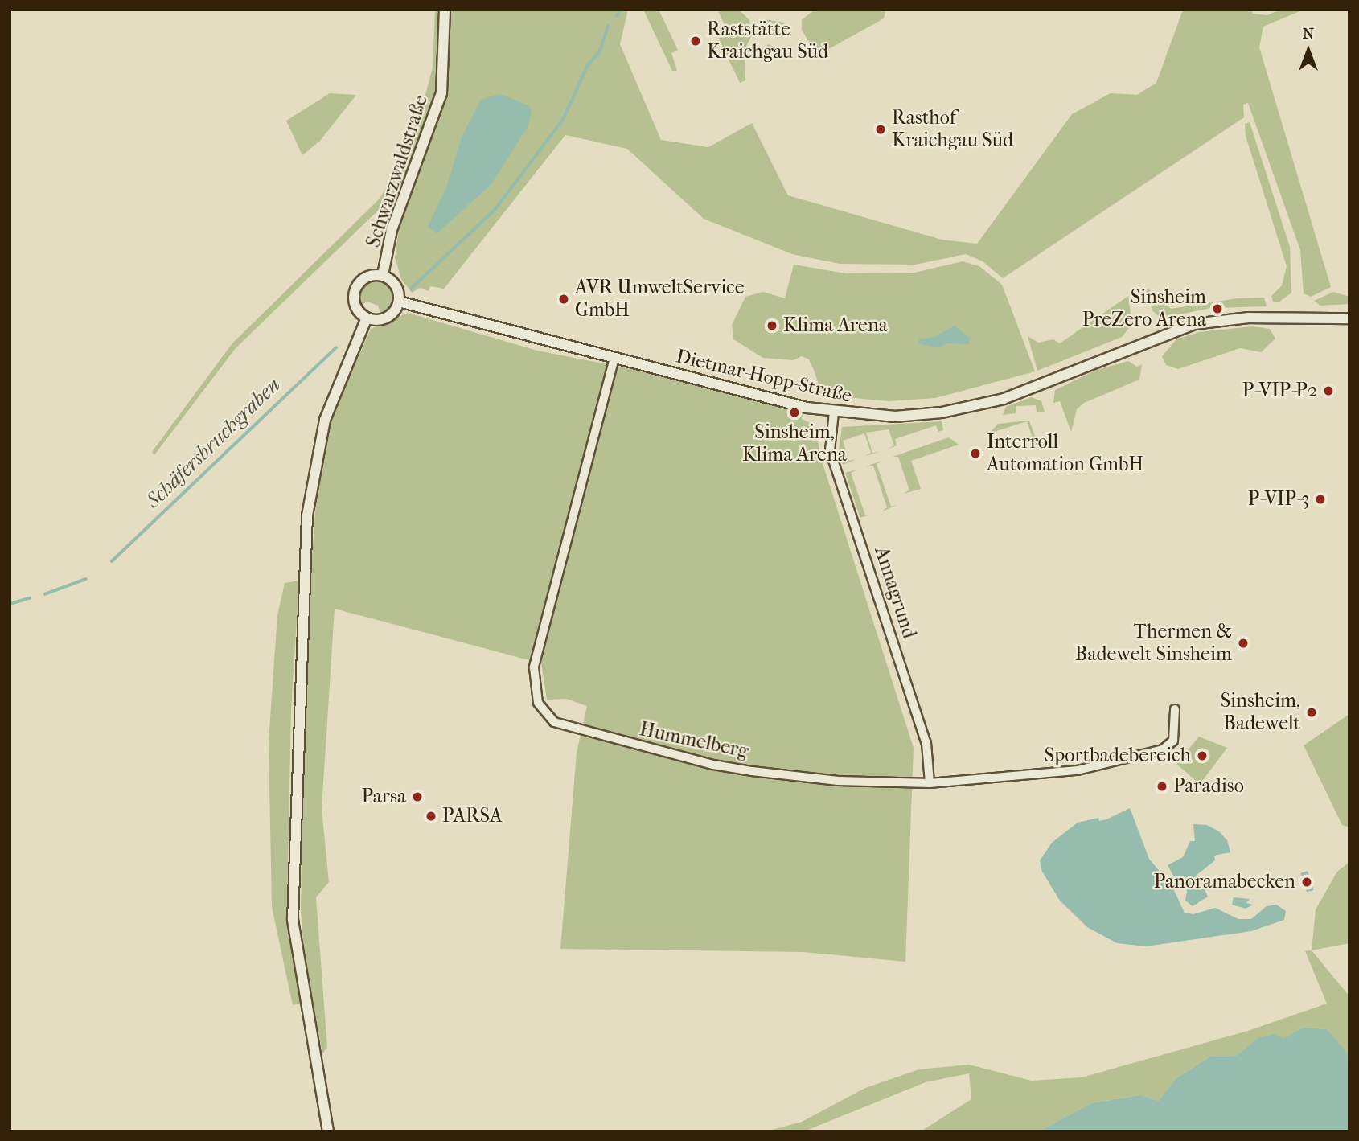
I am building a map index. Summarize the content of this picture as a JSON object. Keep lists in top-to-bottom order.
{
  "streets": {
    "main road": ["Schwarzwaldstraße", "Dietmar-Hopp-Straße"],
    "street": ["Annagrund", "Hummelberg"]
  },
  "crossings": [
    ["Schwarzwaldstraße", "Dietmar-Hopp-Straße"],
    ["Dietmar-Hopp-Straße", "Annagrund"],
    ["Dietmar-Hopp-Straße", "Hummelberg"],
    ["Annagrund", "Hummelberg"]
  ],
  "water": ["Schäfersbruchgraben"],
  "places": [
    "Raststätte Kraichgau Süd",
    "Rasthof Kraichgau Süd",
    "AVR UmweltService GmbH",
    "Sinsheim PreZero Arena",
    "Klima Arena",
    "P-VIP-P2",
    "Sinsheim, Klima Arena",
    "Interroll Automation GmbH",
    "P-VIP-3",
    "Thermen & Badewelt Sinsheim",
    "Sinsheim, Badewelt",
    "Sportbadebereich",
    "Paradiso",
    "Parsa",
    "PARSA",
    "Panoramabecken"
  ],
  "north": "top"
}
